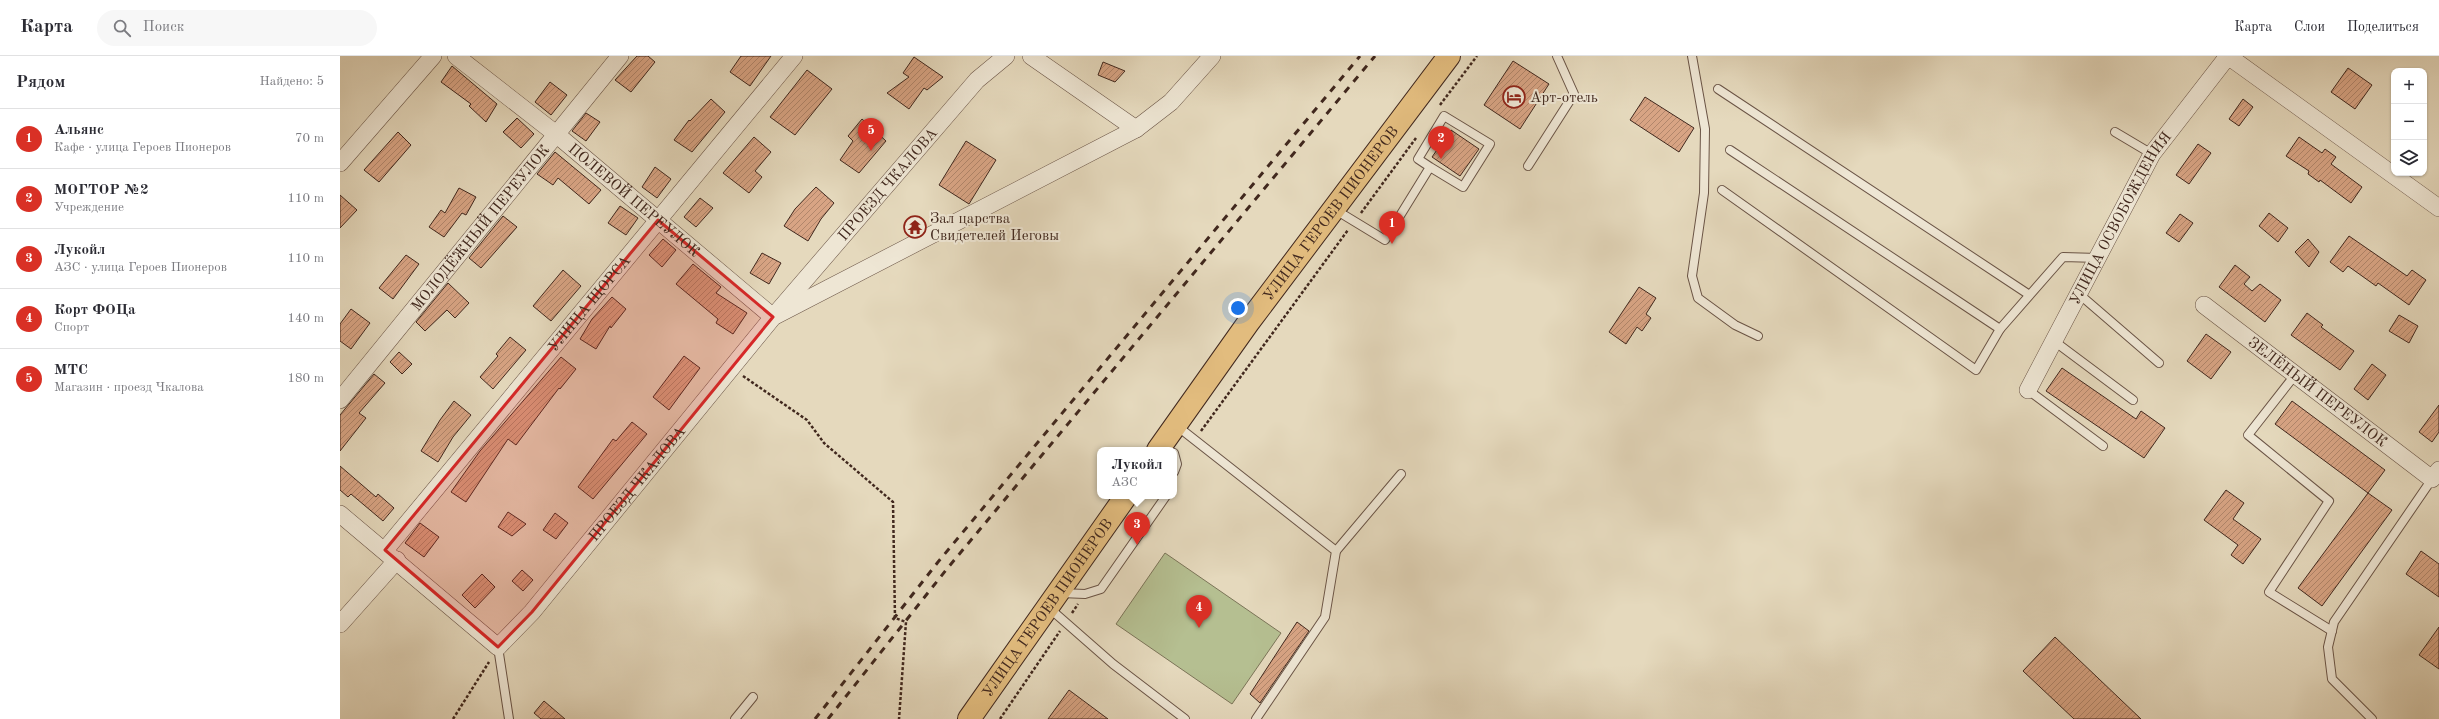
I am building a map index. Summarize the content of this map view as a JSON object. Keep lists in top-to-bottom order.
{
  "streets": {
    "main road": ["УЛИЦА ГЕРОЕВ ПИОНЕРОВ"],
    "street": [
      "ПРОЕЗД ЧКАЛОВА",
      "ПОЛЕВОЙ ПЕРЕУЛОК",
      "УЛИЦА ОСВОБОЖДЕНИЯ",
      "МОЛОДЁЖНЫЙ ПЕРЕУЛОК",
      "УЛИЦА ЩОРСА",
      "ЗЕЛЁНЫЙ ПЕРЕУЛОК"
    ]
  },
  "crossings": [
    ["ПРОЕЗД ЧКАЛОВА", "ПОЛЕВОЙ ПЕРЕУЛОК"],
    ["ПОЛЕВОЙ ПЕРЕУЛОК", "МОЛОДЁЖНЫЙ ПЕРЕУЛОК"],
    ["ПОЛЕВОЙ ПЕРЕУЛОК", "УЛИЦА ЩОРСА"]
  ],
  "places": {
    "hotel": ["Арт-отель"],
    "temple": ["Зал царства Свидетелей Иеговы"]
  },
  "page": {
    "header": "Карта",
    "search": "Поиск",
    "nav": ["Карта", "Слои", "Поделиться"],
    "heading": ["Рядом", "Найдено: 5"],
    "map_buttons": ["+", "−"],
    "list": [
      {
        "mark": "1",
        "name": "Альянс",
        "note": "Кафе · улица Героев Пионеров",
        "value": "70 m"
      },
      {
        "mark": "2",
        "name": "МОГТОР №2",
        "note": "Учреждение",
        "value": "110 m"
      },
      {
        "mark": "3",
        "name": "Лукойл",
        "note": "АЗС · улица Героев Пионеров",
        "value": "110 m"
      },
      {
        "mark": "4",
        "name": "Корт ФОЦа",
        "note": "Спорт",
        "value": "140 m"
      },
      {
        "mark": "5",
        "name": "МТС",
        "note": "Магазин · проезд Чкалова",
        "value": "180 m"
      }
    ],
    "pins": [
      "5",
      "2",
      "1",
      "3",
      "4"
    ],
    "popup": ["Лукойл", "АЗС"]
  }
}
